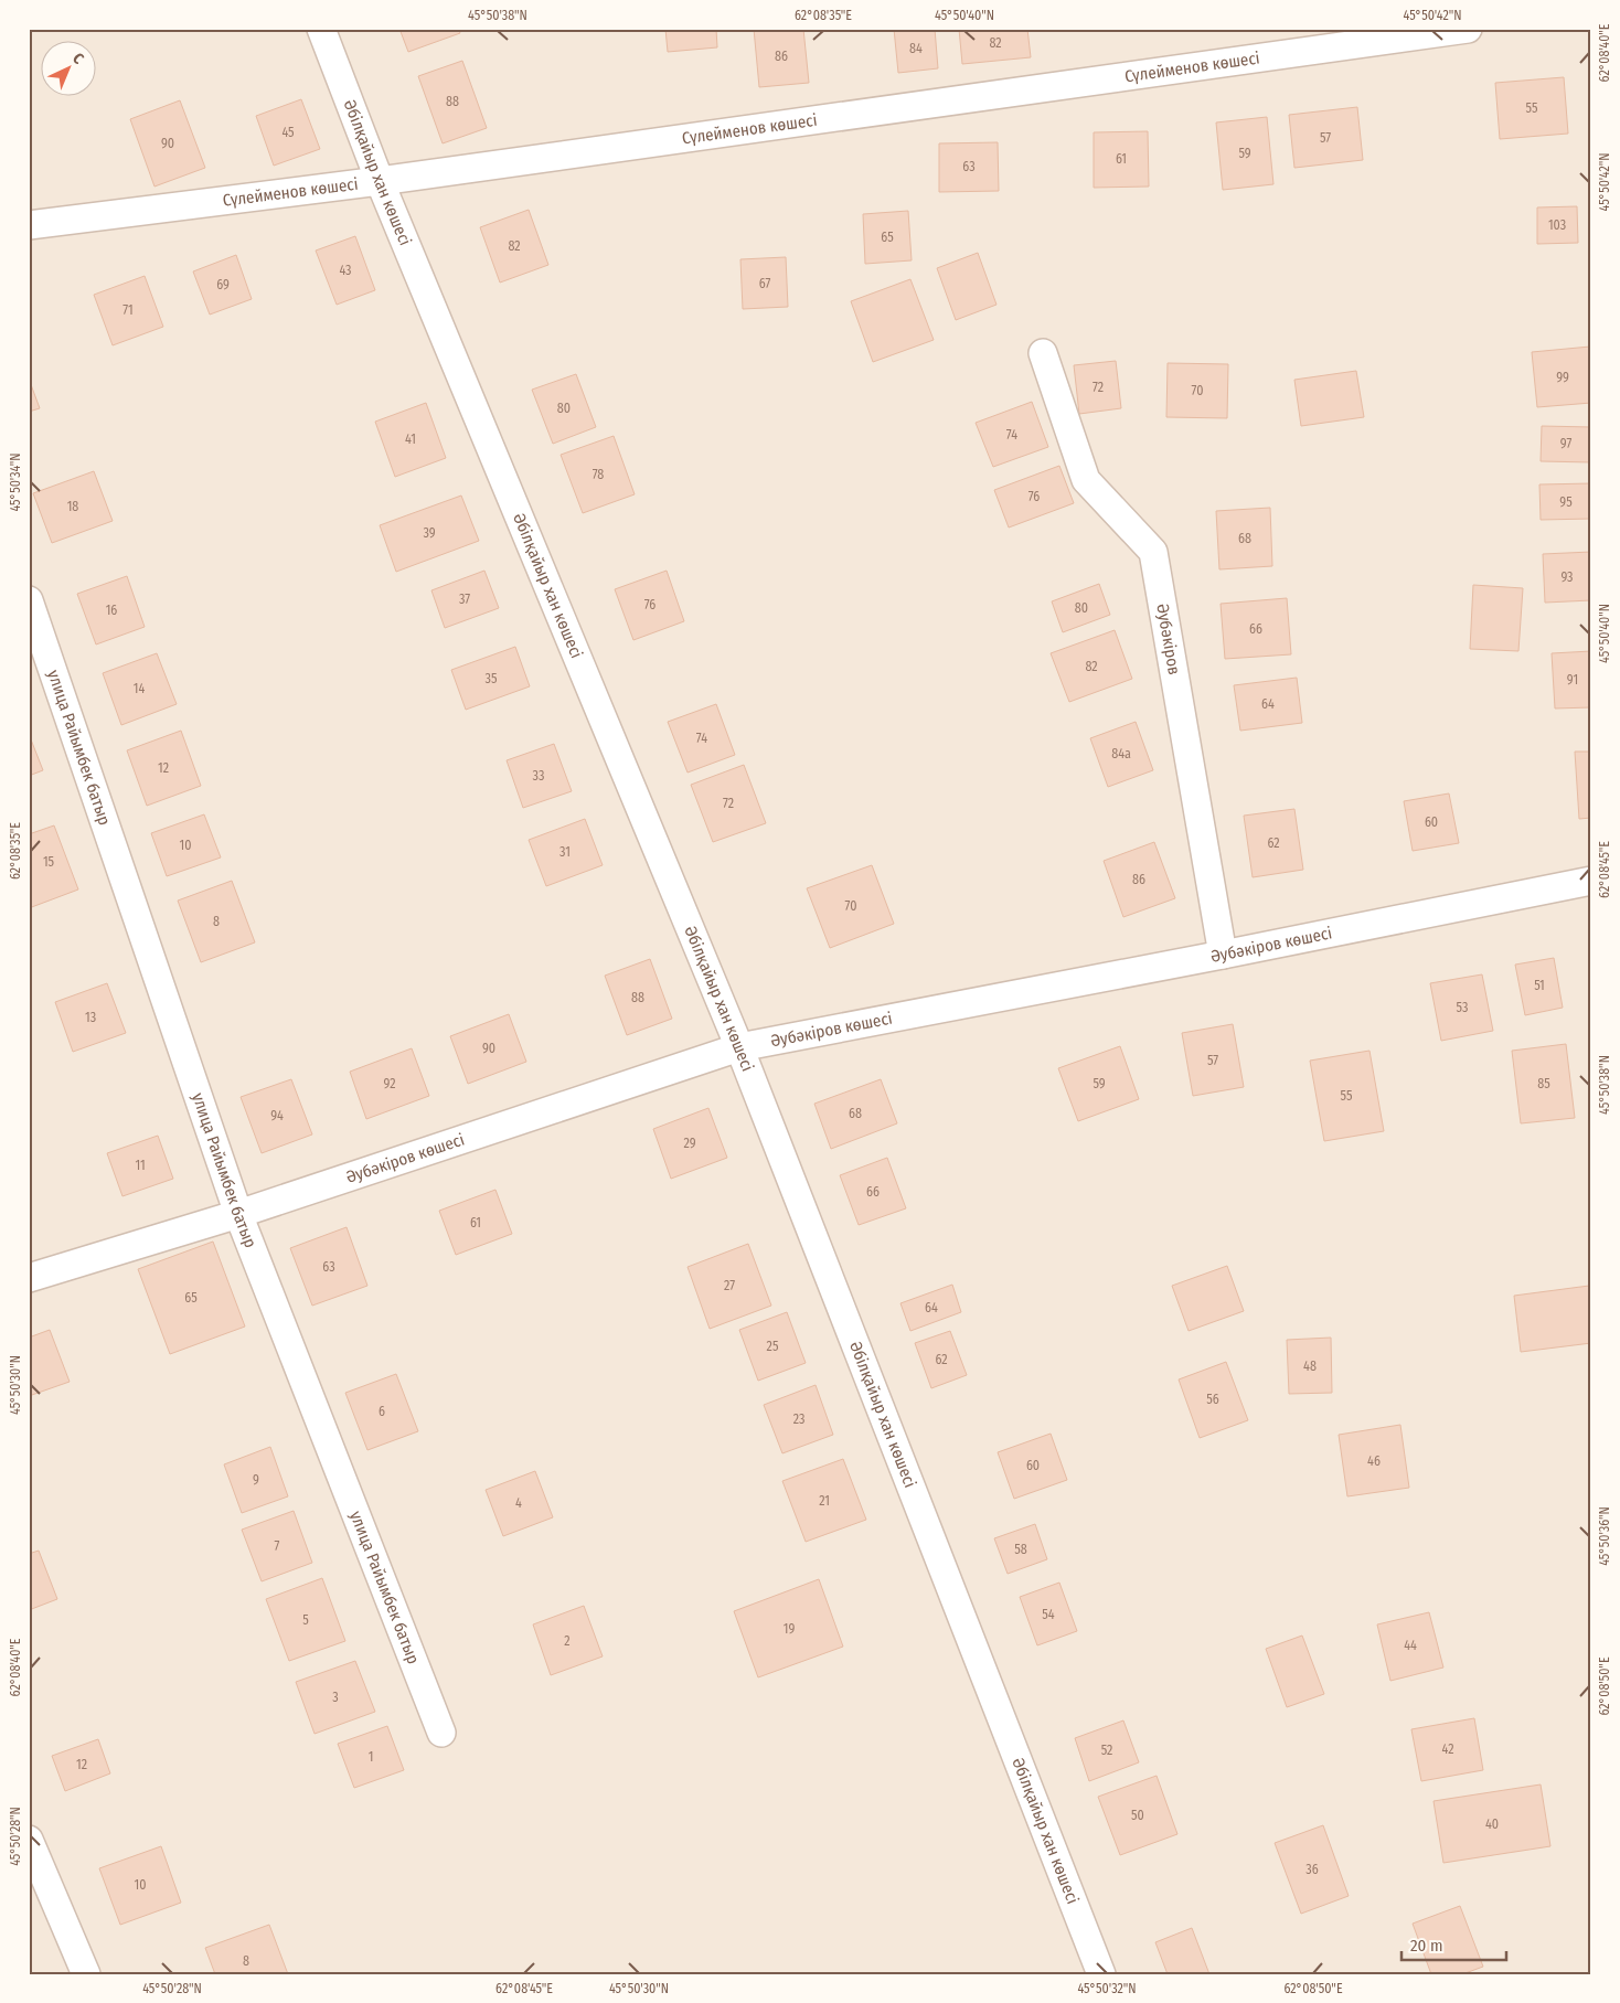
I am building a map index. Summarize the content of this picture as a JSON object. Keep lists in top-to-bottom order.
{
  "streets": {
    "street": [
      "Сүлейменов көшесі",
      "Әбілқайыр хан көшесі",
      "Әубәкіров",
      "улица Райымбек батыр",
      "Әубәкіров көшесі"
    ]
  },
  "crossings": [
    ["Сүлейменов көшесі", "Әбілқайыр хан көшесі"],
    ["Әбілқайыр хан көшесі", "Әубәкіров көшесі"],
    ["Әубәкіров", "Әубәкіров көшесі"],
    ["улица Райымбек батыр", "Әубәкіров көшесі"]
  ],
  "house_numbers": [
    "82",
    "84",
    "86",
    "88",
    "55",
    "45",
    "57",
    "90",
    "59",
    "61",
    "63",
    "103",
    "65",
    "82",
    "43",
    "67",
    "69",
    "71",
    "99",
    "72",
    "70",
    "80",
    "74",
    "41",
    "97",
    "78",
    "76",
    "95",
    "18",
    "39",
    "68",
    "93",
    "37",
    "76",
    "80",
    "16",
    "66",
    "82",
    "35",
    "91",
    "14",
    "64",
    "74",
    "84а",
    "12",
    "33",
    "72",
    "60",
    "62",
    "10",
    "31",
    "15",
    "86",
    "70",
    "8",
    "51",
    "88",
    "53",
    "13",
    "90",
    "57",
    "92",
    "59",
    "85",
    "55",
    "68",
    "94",
    "29",
    "11",
    "66",
    "61",
    "63",
    "27",
    "65",
    "64",
    "25",
    "62",
    "48",
    "56",
    "6",
    "23",
    "46",
    "60",
    "9",
    "21",
    "4",
    "7",
    "58",
    "54",
    "5",
    "19",
    "2",
    "44",
    "3",
    "42",
    "52",
    "1",
    "12",
    "50",
    "40",
    "36",
    "10",
    "8"
  ],
  "scale_bar": "20 m",
  "north": "top right",
  "coordinates": [
    "45°50'38\"N",
    "62°08'35\"E",
    "45°50'40\"N",
    "45°50'42\"N",
    "62°08'40\"E",
    "45°50'34\"N",
    "62°08'45\"E",
    "45°50'30\"N",
    "45°50'36\"N",
    "62°08'50\"E",
    "45°50'28\"N",
    "45°50'32\"N"
  ]
}
